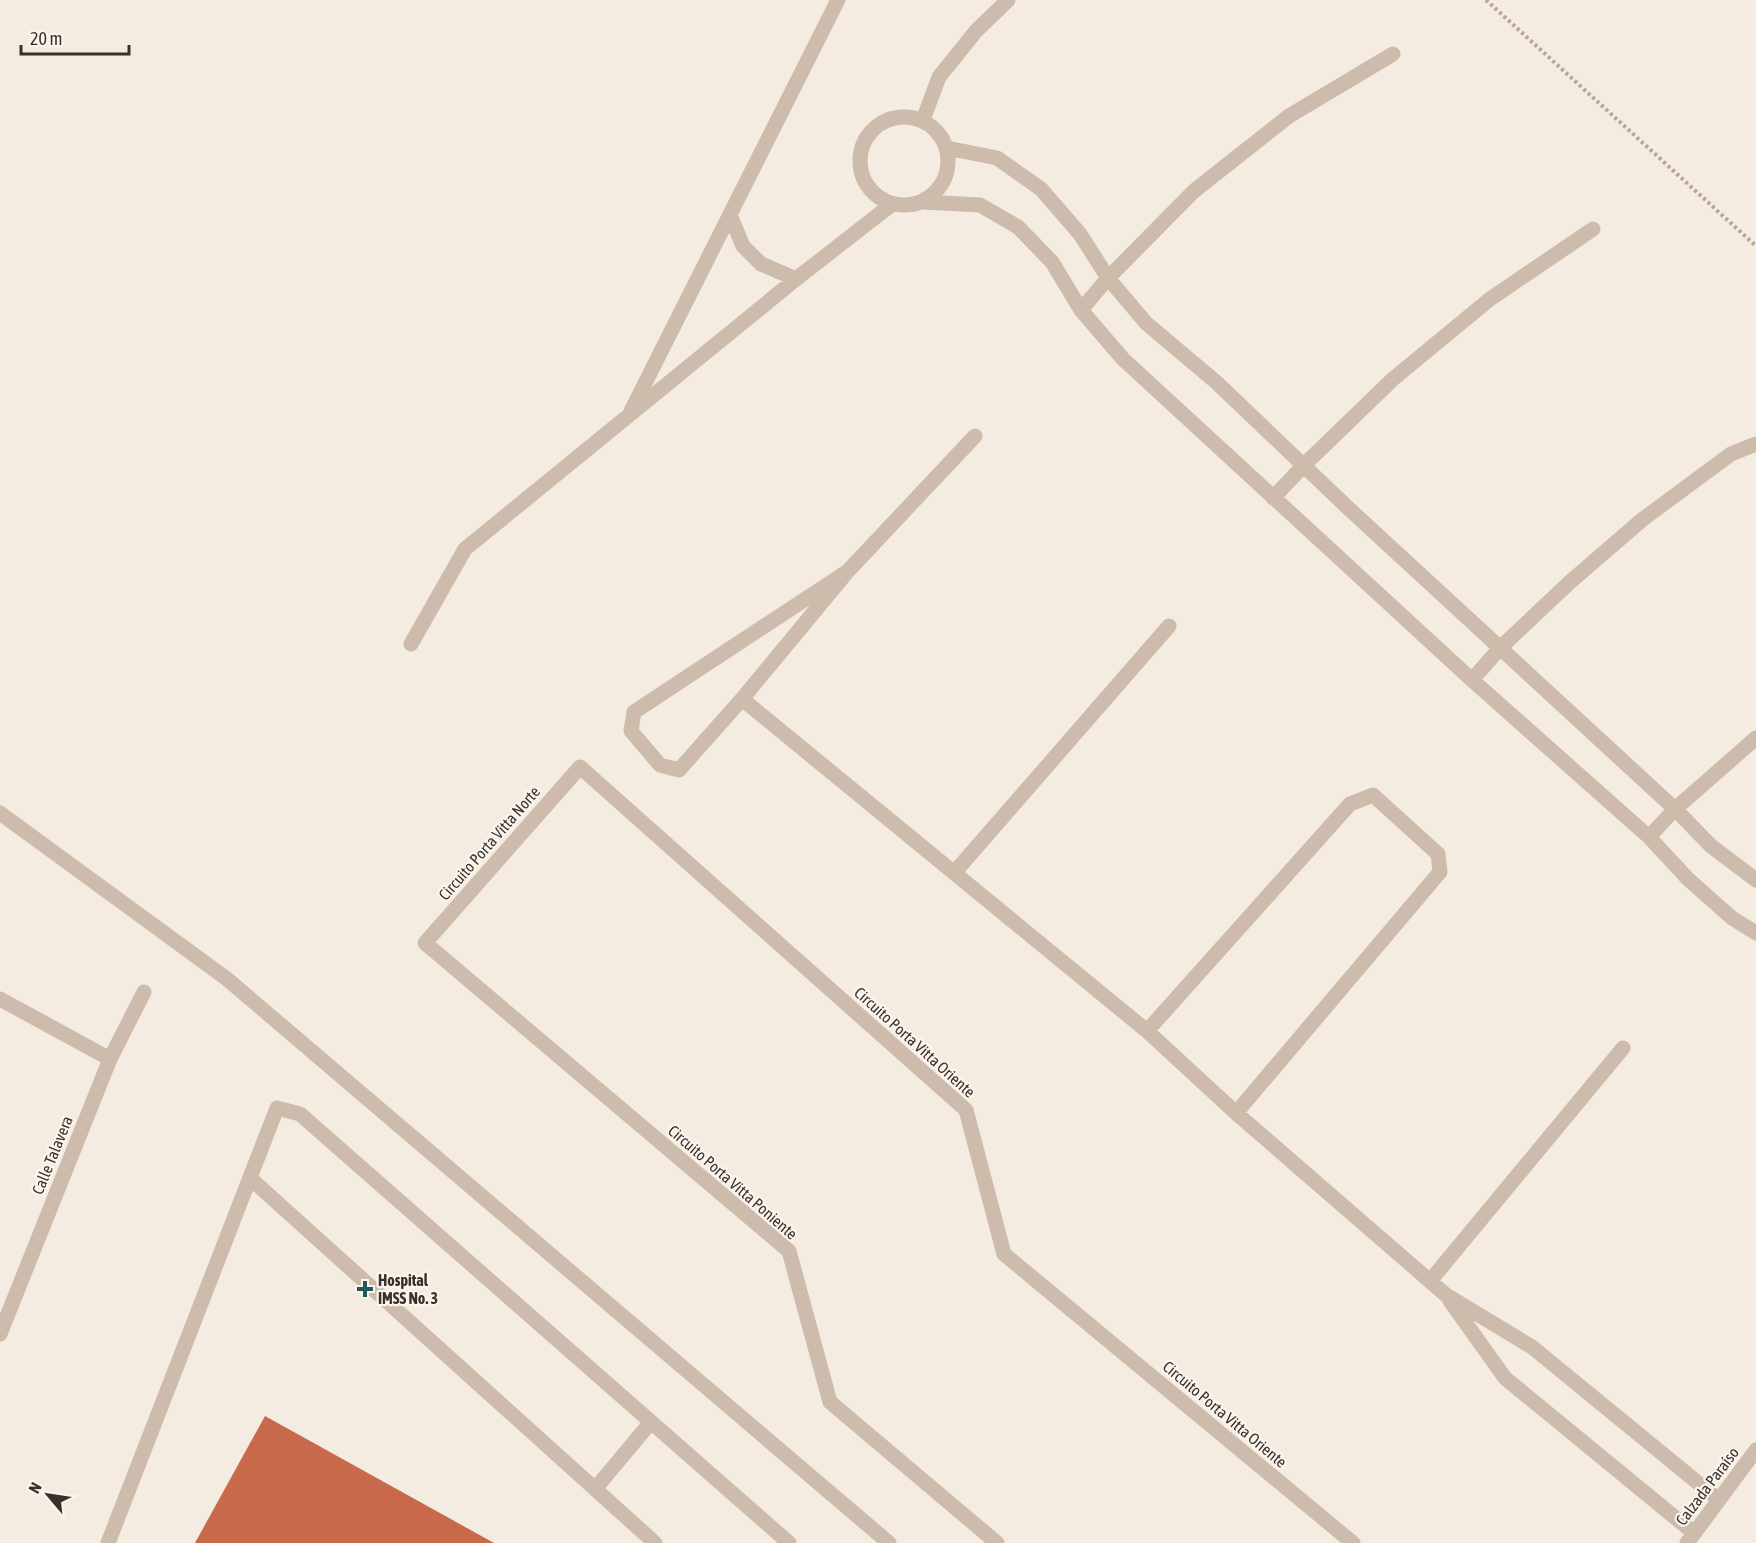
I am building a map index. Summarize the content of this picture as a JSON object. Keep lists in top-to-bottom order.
{
  "streets": {
    "street": [
      "Circuito Porta Vitta Norte",
      "Circuito Porta Vitta Oriente",
      "Calle Talavera",
      "Circuito Porta Vitta Poniente",
      "Calzada Paraíso"
    ]
  },
  "crossings": [
    ["Circuito Porta Vitta Norte", "Circuito Porta Vitta Oriente"],
    ["Circuito Porta Vitta Norte", "Circuito Porta Vitta Poniente"]
  ],
  "places": {
    "health": ["Hospital IMSS No. 3"]
  },
  "scale_bar": "20 m",
  "north": "top left"
}
